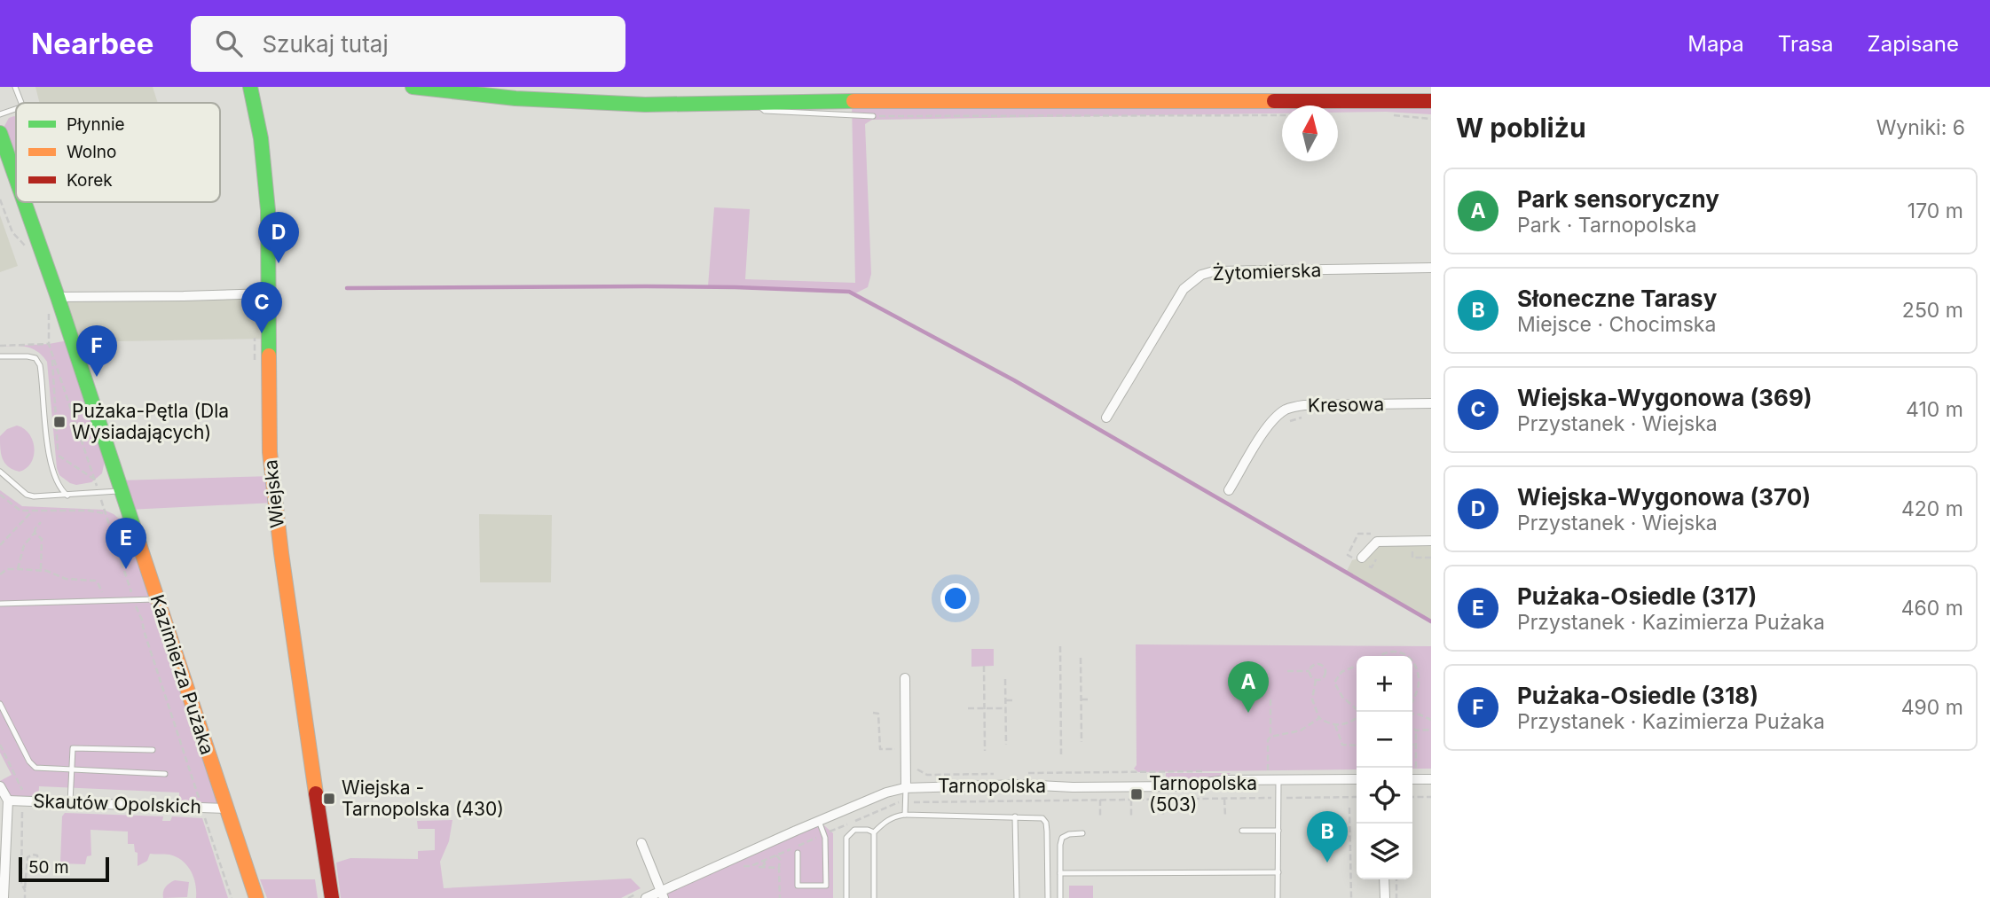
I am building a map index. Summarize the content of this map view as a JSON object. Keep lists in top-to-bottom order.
{
  "streets": {
    "street": [
      "Żytomierska",
      "Kresowa",
      "Wiejska",
      "Kazimierza Pużaka",
      "Tarnopolska",
      "Skautów Opolskich"
    ]
  },
  "crossings": [
    ["Kazimierza Pużaka", "Skautów Opolskich"]
  ],
  "places": {
    "transit": ["Pużaka-Pętla (Dla Wysiadających)", "Tarnopolska (503)", "Wiejska - Tarnopolska (430)"]
  },
  "legend": ["Płynnie", "Wolno", "Korek"],
  "scale_bar": "50 m",
  "north": "top",
  "page": {
    "header": "Nearbee",
    "search": "Szukaj tutaj",
    "nav": ["Mapa", "Trasa", "Zapisane"],
    "heading": ["W pobliżu", "Wyniki: 6"],
    "list": [
      {
        "mark": "A",
        "name": "Park sensoryczny",
        "note": "Park · Tarnopolska",
        "value": "170 m"
      },
      {
        "mark": "B",
        "name": "Słoneczne Tarasy",
        "note": "Miejsce · Chocimska",
        "value": "250 m"
      },
      {
        "mark": "C",
        "name": "Wiejska-Wygonowa (369)",
        "note": "Przystanek · Wiejska",
        "value": "410 m"
      },
      {
        "mark": "D",
        "name": "Wiejska-Wygonowa (370)",
        "note": "Przystanek · Wiejska",
        "value": "420 m"
      },
      {
        "mark": "E",
        "name": "Pużaka-Osiedle (317)",
        "note": "Przystanek · Kazimierza Pużaka",
        "value": "460 m"
      },
      {
        "mark": "F",
        "name": "Pużaka-Osiedle (318)",
        "note": "Przystanek · Kazimierza Pużaka",
        "value": "490 m"
      }
    ],
    "pins": [
      "D",
      "C",
      "F",
      "E",
      "A",
      "B"
    ],
    "map_buttons": ["+", "−"],
    "scale": "50 m"
  }
}
